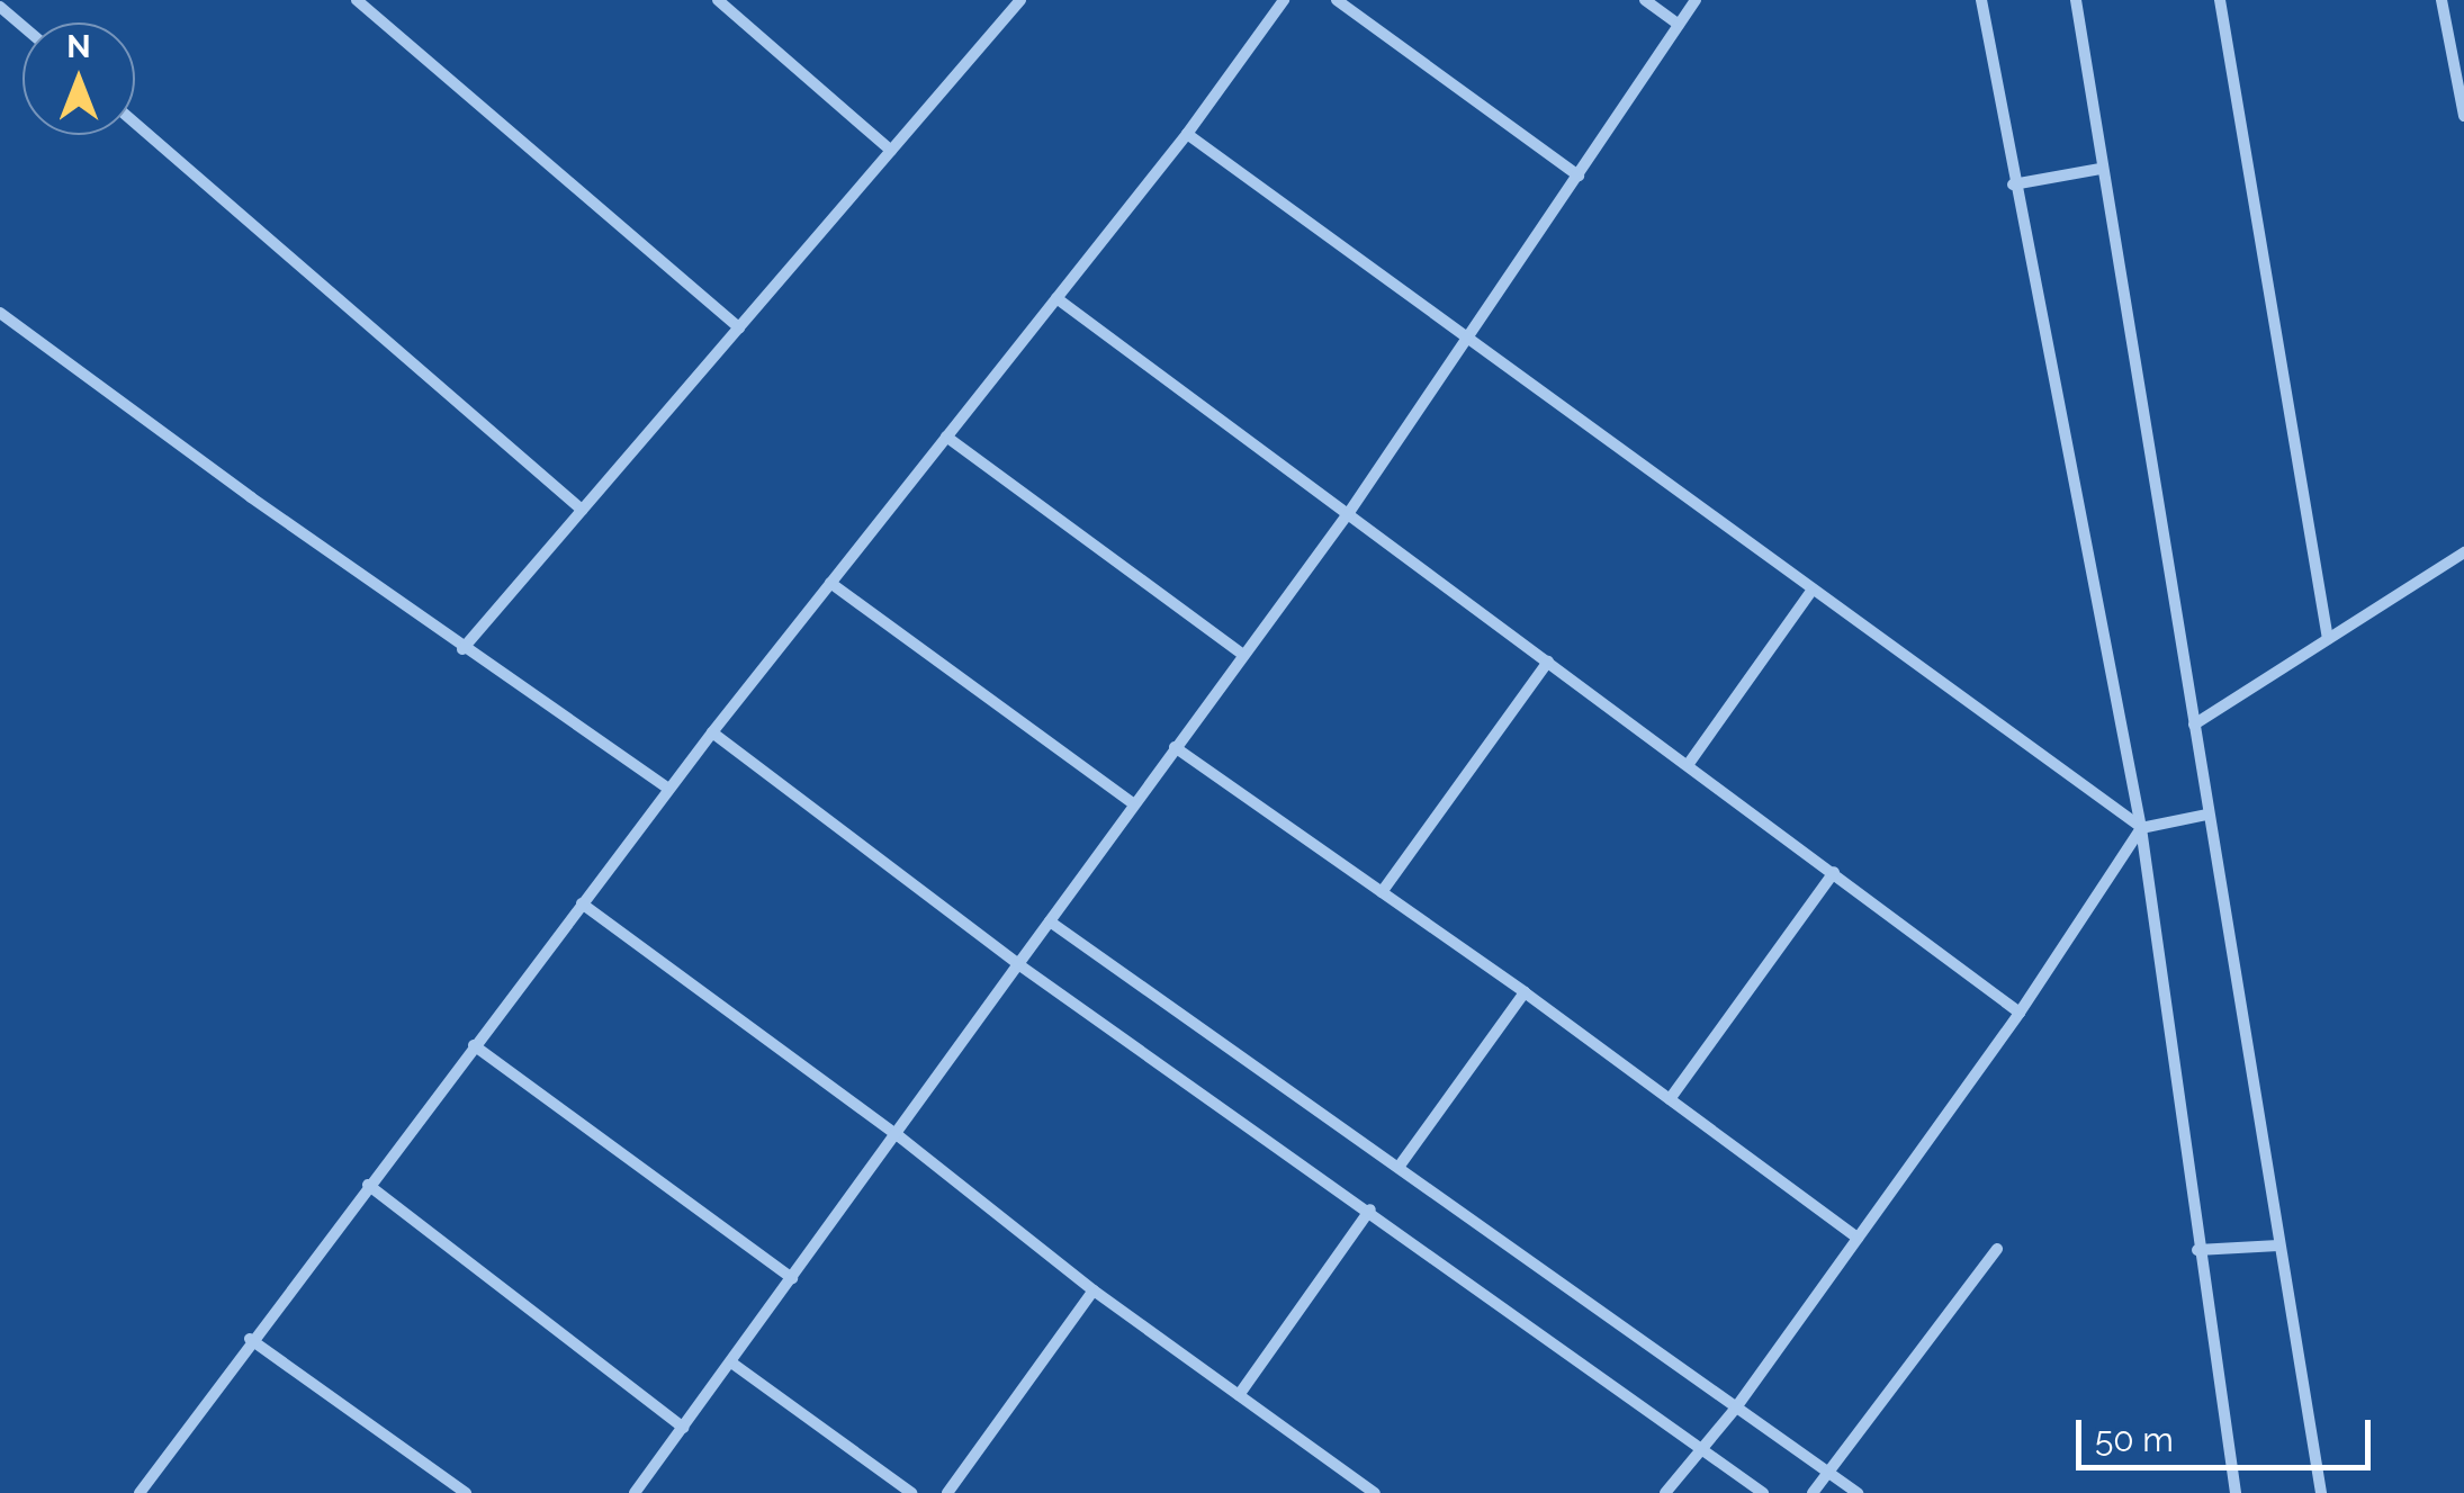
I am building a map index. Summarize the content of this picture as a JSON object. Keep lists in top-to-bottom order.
{
  "scale_bar": "50 m",
  "north": "top"
}
